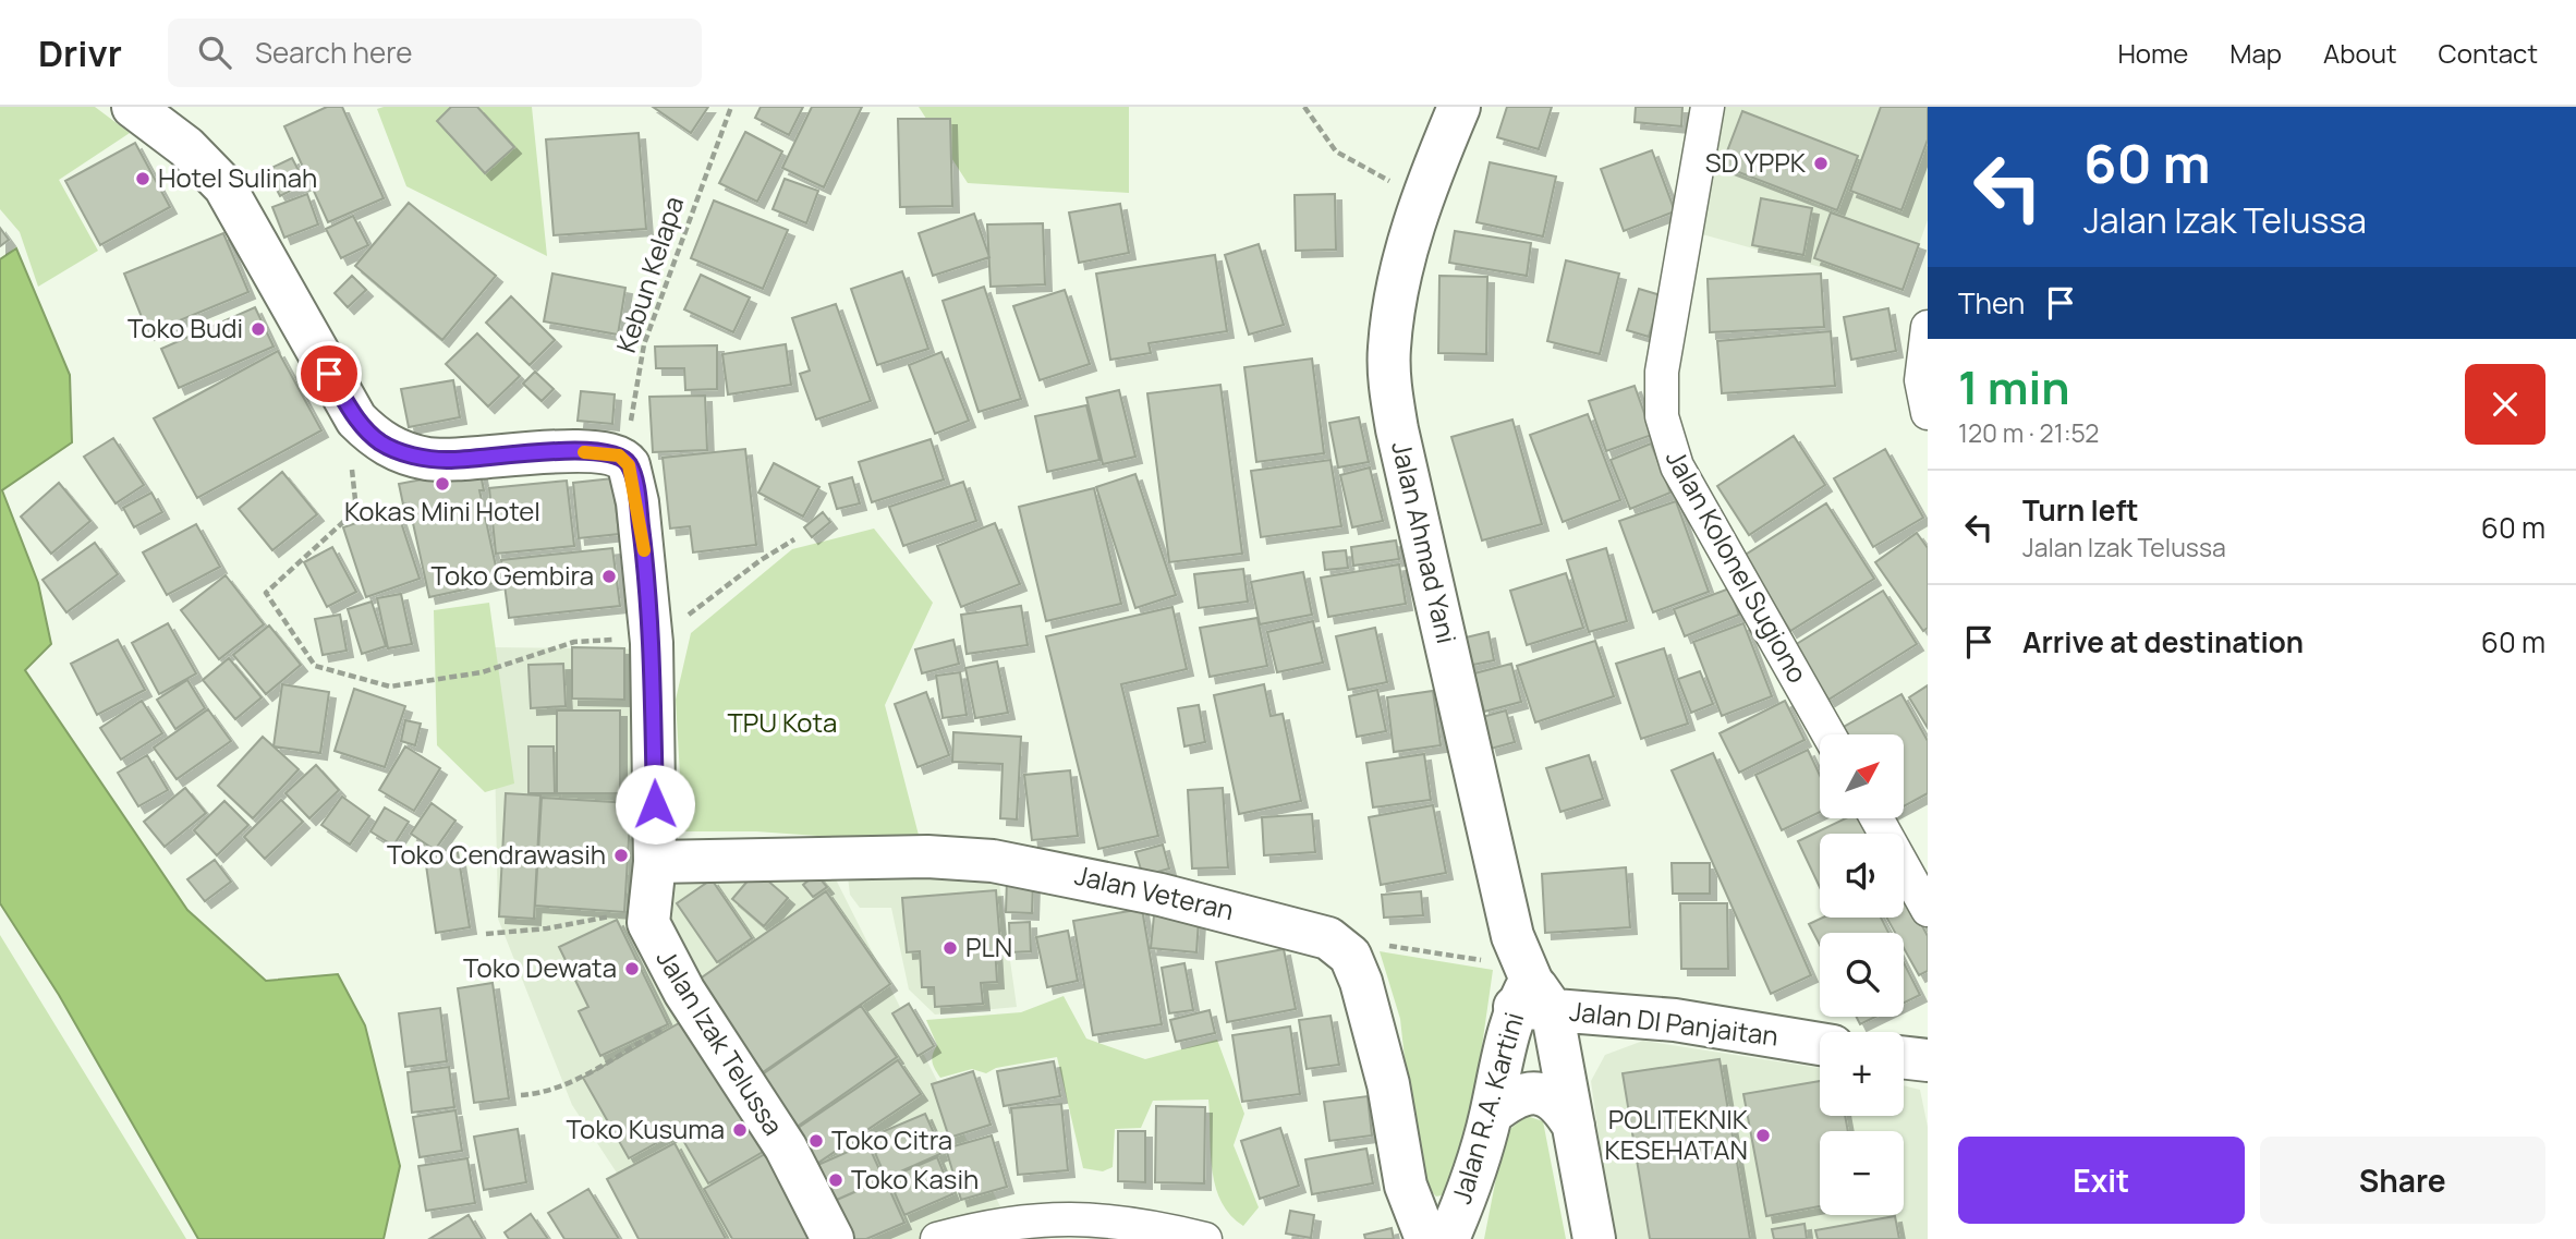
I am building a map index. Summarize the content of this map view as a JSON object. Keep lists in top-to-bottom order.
{
  "streets": {
    "main road": [
      "Jalan Ahmad Yani",
      "Jalan Veteran",
      "Jalan DI Panjaitan",
      "Jalan Izak Telussa",
      "Jalan R.A. Kartini"
    ],
    "street": ["Jalan Kolonel Sugiono"],
    "path": ["Kebun Kelapa"]
  },
  "crossings": [
    ["Kebun Kelapa", "Jalan Izak Telussa"],
    ["Jalan Ahmad Yani", "Jalan DI Panjaitan"],
    ["Jalan Ahmad Yani", "Jalan R.A. Kartini"],
    ["Jalan Veteran", "Jalan Izak Telussa"],
    ["Jalan DI Panjaitan", "Jalan R.A. Kartini"]
  ],
  "parks": ["TPU Kota"],
  "places": [
    "SD YPPK",
    "Hotel Sulinah",
    "Toko Budi",
    "Kokas Mini Hotel",
    "Toko Gembira",
    "Toko Cendrawasih",
    "PLN",
    "Toko Dewata",
    "Toko Kusuma",
    "POLITEKNIK KESEHATAN",
    "Toko Citra",
    "Toko Kasih"
  ],
  "north": "top right",
  "page": {
    "header": "Drivr",
    "search": "Search here",
    "nav": [
      "Home",
      "Map",
      "About",
      "Contact"
    ],
    "turn": ["60 m", "Jalan Izak Telussa"],
    "then": "Then",
    "heading": ["1 min", "120 m · 21:52"],
    "list": [
      {
        "name": "Turn left",
        "note": "Jalan Izak Telussa",
        "value": "60 m"
      },
      {
        "name": "Arrive at destination",
        "value": "60 m"
      }
    ],
    "map_buttons": ["+", "−"],
    "buttons": ["Exit", "Share"]
  }
}
